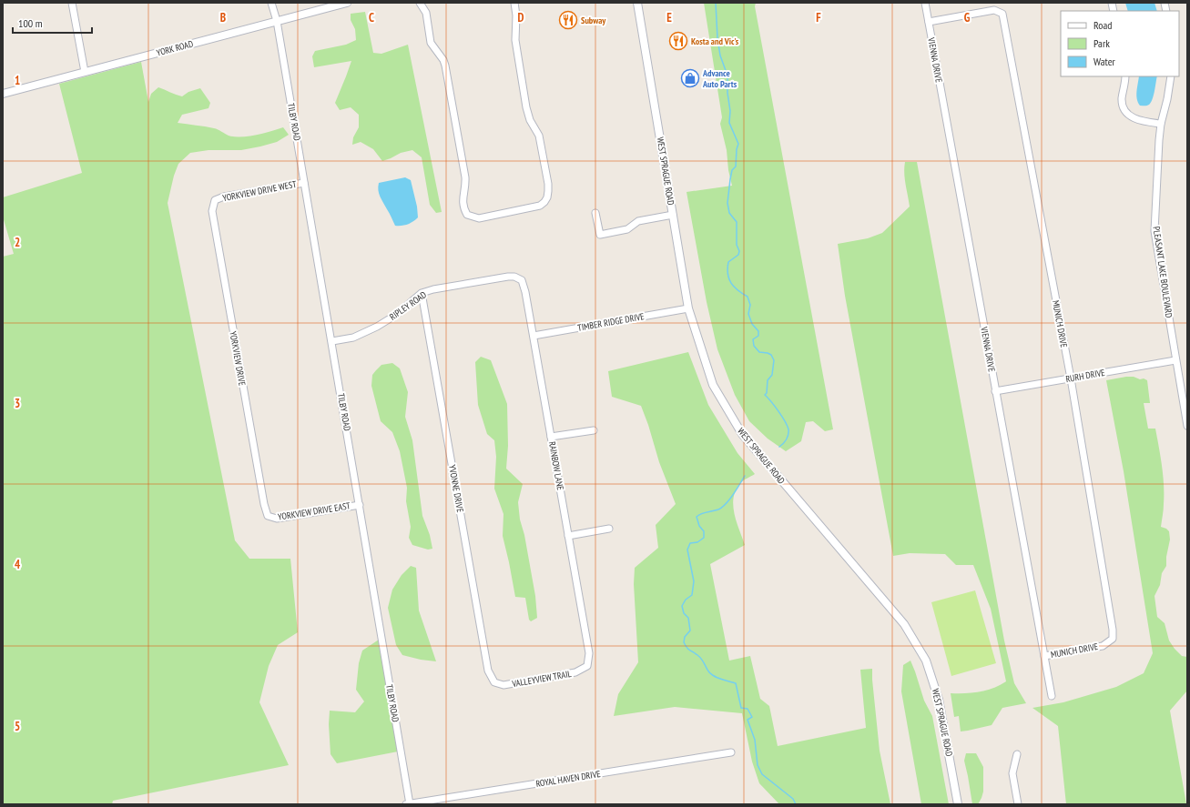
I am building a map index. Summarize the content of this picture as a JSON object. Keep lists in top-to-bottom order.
{
  "streets": {
    "street": [
      "YORK ROAD",
      "VIENNA DRIVE",
      "TILBY ROAD",
      "WEST SPRAGUE ROAD",
      "YORKVIEW DRIVE WEST",
      "PLEASANT LAKE BOULEVARD",
      "RIPLEY ROAD",
      "TIMBER RIDGE DRIVE",
      "MUNICH DRIVE",
      "YORKVIEW DRIVE",
      "RURH DRIVE",
      "RAINBOW LANE",
      "YVONNE DRIVE",
      "YORKVIEW DRIVE EAST",
      "VALLEYVIEW TRAIL",
      "ROYAL HAVEN DRIVE"
    ]
  },
  "crossings": [
    ["YORK ROAD", "TILBY ROAD"],
    ["VIENNA DRIVE", "MUNICH DRIVE"],
    ["VIENNA DRIVE", "RURH DRIVE"],
    ["TILBY ROAD", "YORKVIEW DRIVE WEST"],
    ["TILBY ROAD", "RIPLEY ROAD"],
    ["TILBY ROAD", "YORKVIEW DRIVE EAST"],
    ["TILBY ROAD", "ROYAL HAVEN DRIVE"],
    ["WEST SPRAGUE ROAD", "TIMBER RIDGE DRIVE"],
    ["YORKVIEW DRIVE WEST", "YORKVIEW DRIVE"],
    ["PLEASANT LAKE BOULEVARD", "RURH DRIVE"],
    ["RIPLEY ROAD", "RAINBOW LANE"],
    ["RIPLEY ROAD", "YVONNE DRIVE"],
    ["TIMBER RIDGE DRIVE", "RAINBOW LANE"],
    ["MUNICH DRIVE", "RURH DRIVE"],
    ["YORKVIEW DRIVE", "YORKVIEW DRIVE EAST"],
    ["RAINBOW LANE", "VALLEYVIEW TRAIL"],
    ["YVONNE DRIVE", "VALLEYVIEW TRAIL"]
  ],
  "places": {
    "restaurant": ["Subway", "Kosta and Vic's"],
    "shop": ["Advance Auto Parts"]
  },
  "legend": ["Road", "Park", "Water"],
  "scale_bar": "100 m",
  "grid": {
    "columns": [
      "B",
      "C",
      "D",
      "E",
      "F",
      "G"
    ],
    "rows": [
      "1",
      "2",
      "3",
      "4",
      "5"
    ]
  }
}
